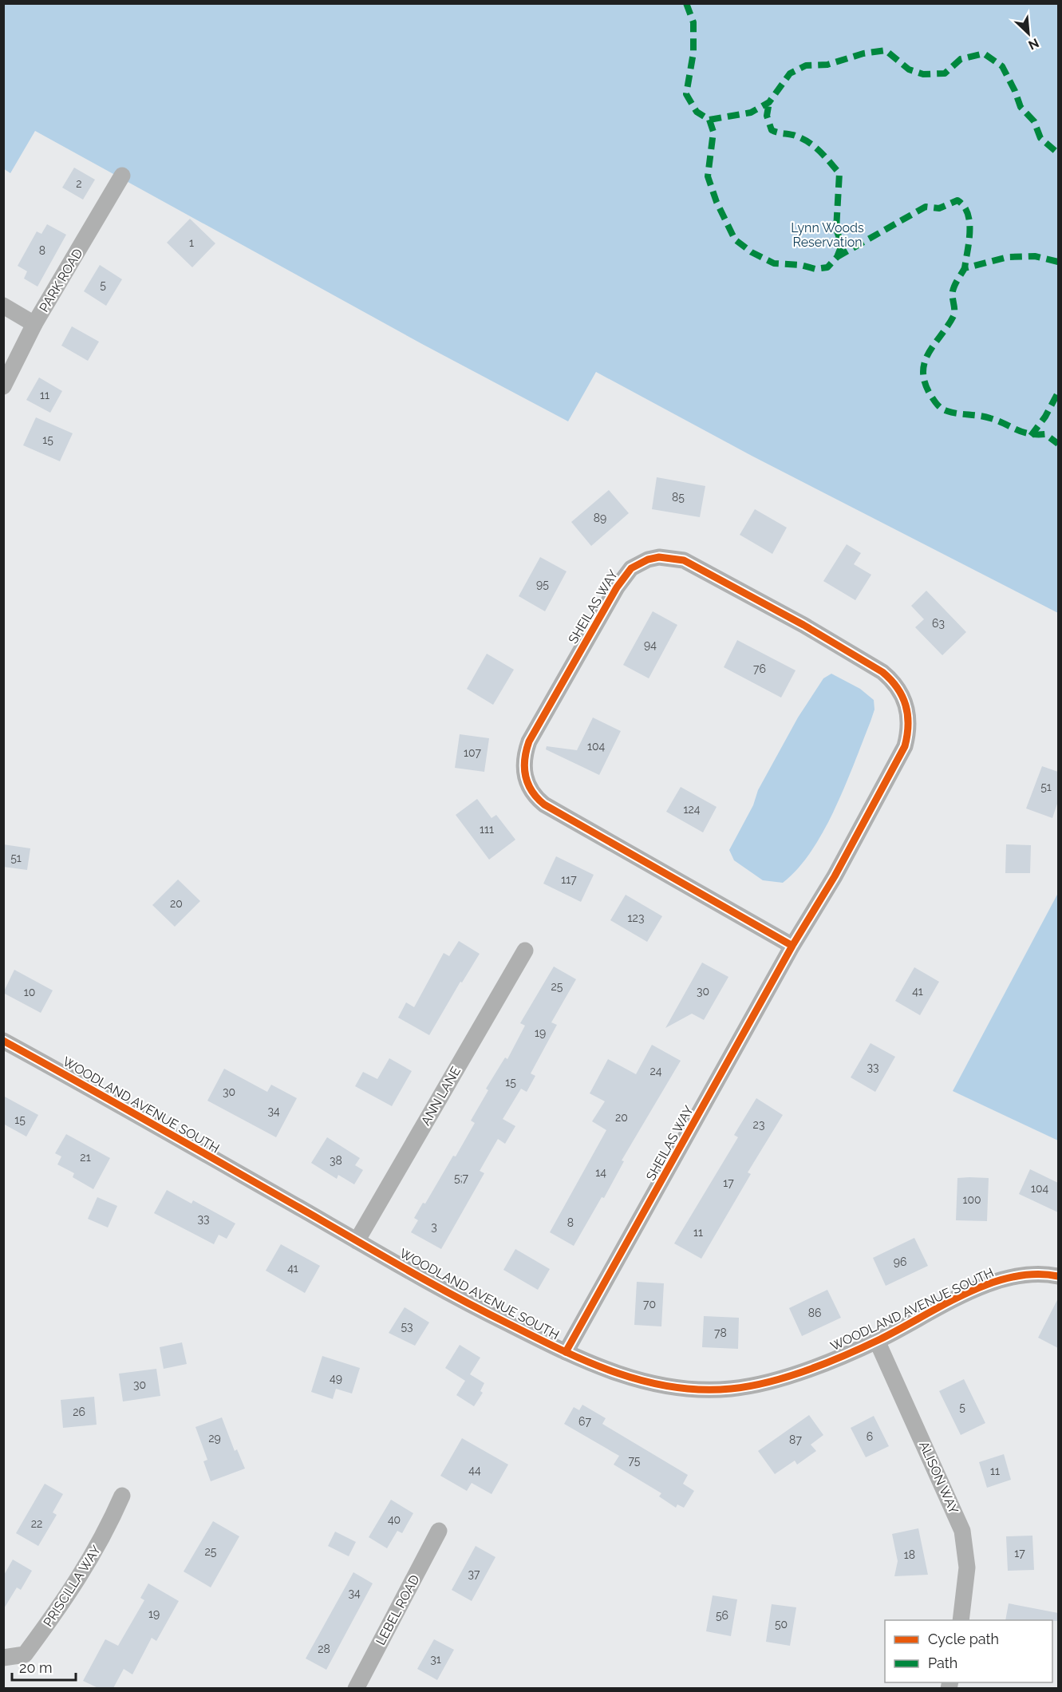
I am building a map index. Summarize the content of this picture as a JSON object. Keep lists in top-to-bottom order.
{
  "streets": {
    "street": [
      "PARK ROAD",
      "SHEILAS WAY",
      "ANN LANE",
      "WOODLAND AVENUE SOUTH",
      "ALISON WAY",
      "PRISCILLA WAY",
      "LEBEL ROAD"
    ]
  },
  "crossings": [
    ["SHEILAS WAY", "WOODLAND AVENUE SOUTH"],
    ["ANN LANE", "WOODLAND AVENUE SOUTH"],
    ["WOODLAND AVENUE SOUTH", "ALISON WAY"]
  ],
  "parks": ["Lynn Woods Reservation"],
  "house_numbers": [
    "2",
    "1",
    "8",
    "5",
    "11",
    "15",
    "85",
    "89",
    "95",
    "63",
    "94",
    "76",
    "104",
    "107",
    "51",
    "124",
    "111",
    "51",
    "117",
    "20",
    "123",
    "25",
    "30",
    "41",
    "10",
    "19",
    "33",
    "24",
    "15",
    "30",
    "34",
    "20",
    "15",
    "23",
    "21",
    "38",
    "14",
    "5;7",
    "17",
    "104",
    "100",
    "33",
    "8",
    "3",
    "11",
    "96",
    "41",
    "70",
    "86",
    "53",
    "78",
    "49",
    "30",
    "5",
    "26",
    "67",
    "6",
    "29",
    "87",
    "75",
    "44",
    "11",
    "40",
    "22",
    "25",
    "17",
    "18",
    "37",
    "34",
    "19",
    "56",
    "50",
    "28",
    "31"
  ],
  "legend": ["Cycle path", "Path"],
  "scale_bar": "20 m",
  "north": "bottom right"
}
